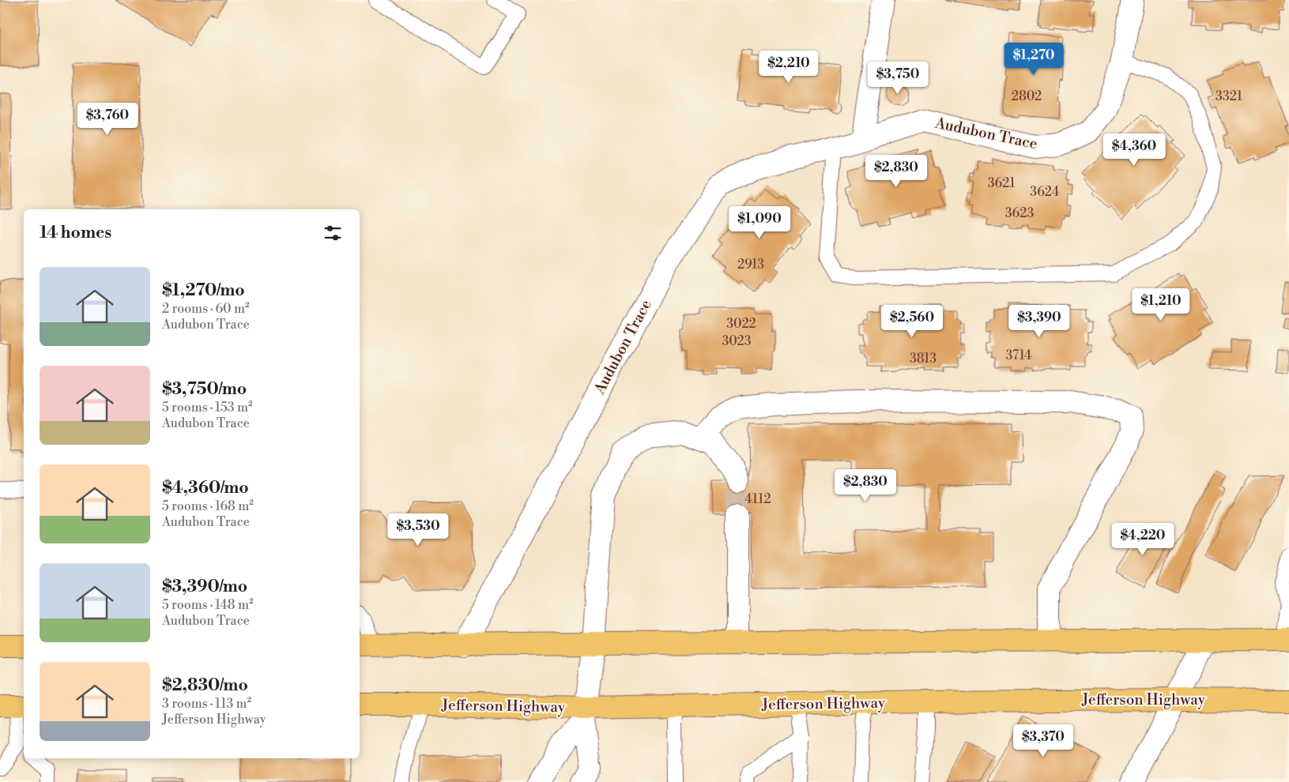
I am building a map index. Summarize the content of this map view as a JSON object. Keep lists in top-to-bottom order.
{
  "streets": {
    "main road": ["Jefferson Highway"],
    "street": ["Audubon Trace"]
  },
  "house_numbers": [
    "2802",
    "3321",
    "3621",
    "3624",
    "3623",
    "2913",
    "3022",
    "3023",
    "3714",
    "3813",
    "4112"
  ],
  "page": {
    "price": [
      "$1,270",
      "$2,210",
      "$3,750",
      "$3,760",
      "$4,360",
      "$2,830",
      "$1,090",
      "$1,210",
      "$2,560",
      "$3,390",
      "$2,830",
      "$3,530",
      "$4,220",
      "$3,370"
    ],
    "heading": "14 homes",
    "list": [
      {
        "name": "$1,270/mo",
        "note": "2 rooms · 60 m² · Audubon Trace"
      },
      {
        "name": "$3,750/mo",
        "note": "5 rooms · 153 m² · Audubon Trace"
      },
      {
        "name": "$4,360/mo",
        "note": "5 rooms · 168 m² · Audubon Trace"
      },
      {
        "name": "$3,390/mo",
        "note": "5 rooms · 148 m² · Audubon Trace"
      },
      {
        "name": "$2,830/mo",
        "note": "3 rooms · 113 m² · Jefferson Highway"
      }
    ]
  }
}
